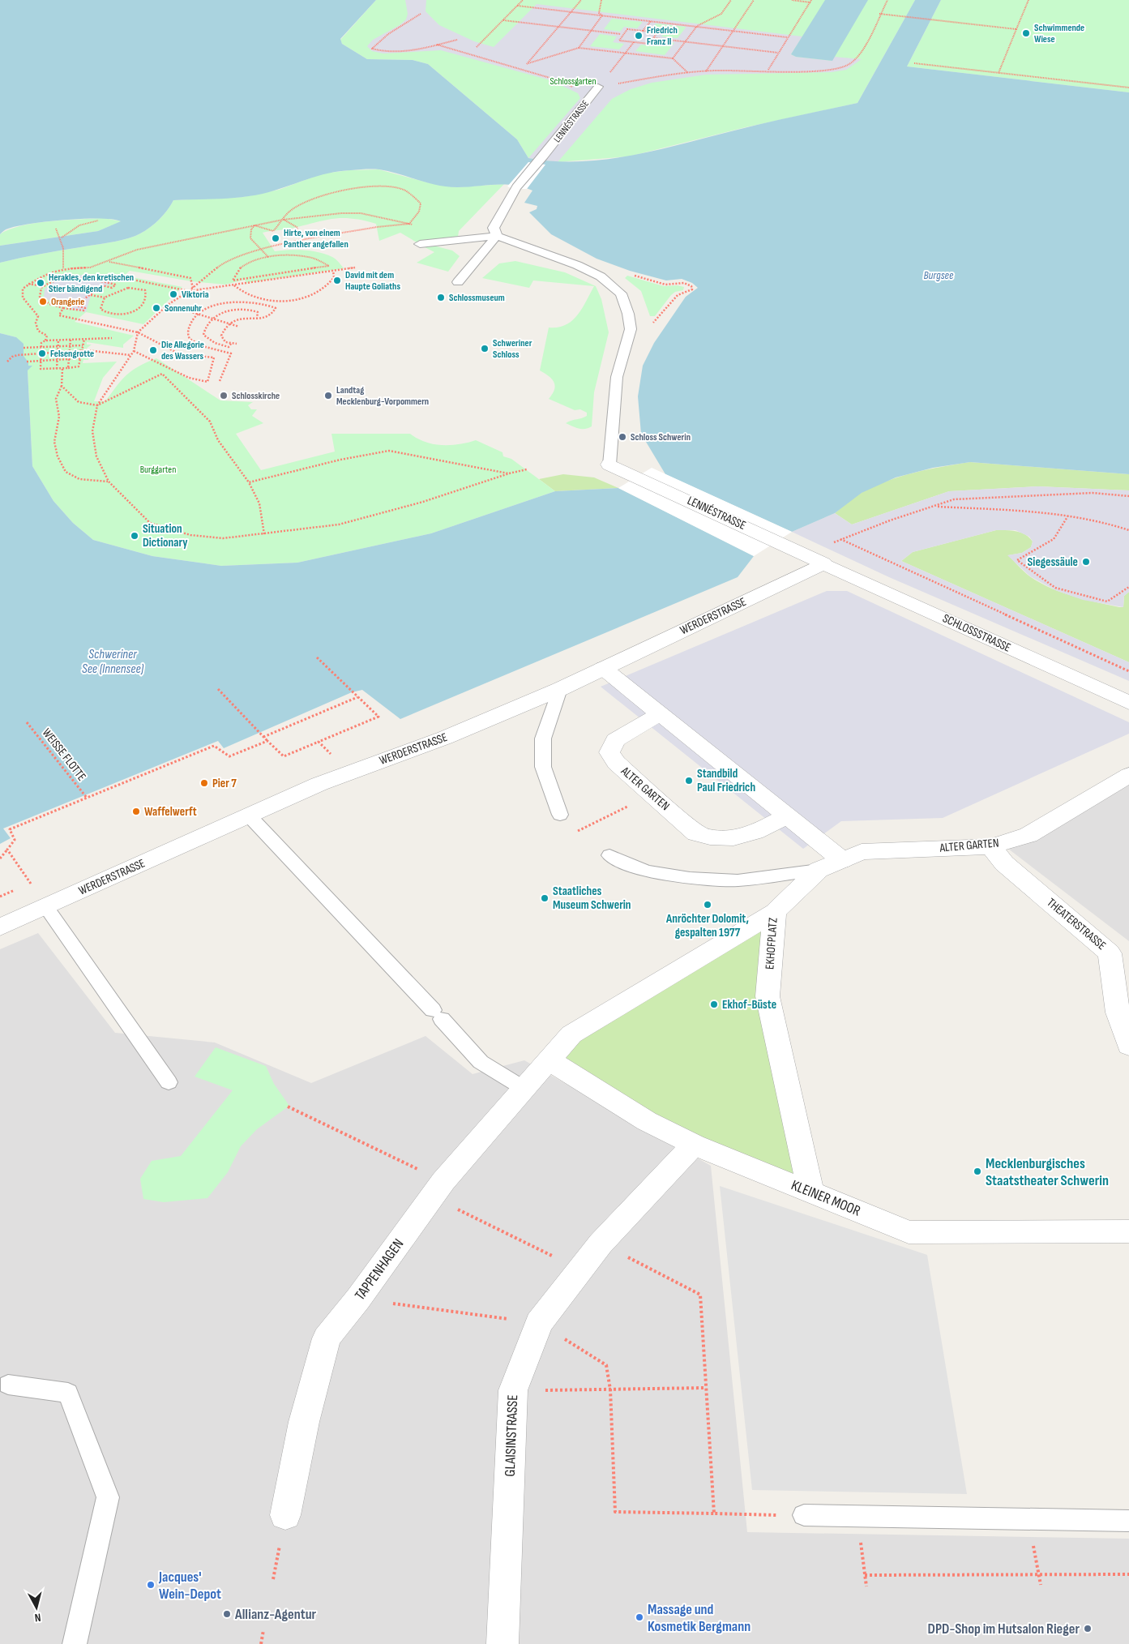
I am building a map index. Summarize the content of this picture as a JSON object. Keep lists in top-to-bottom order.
{
  "streets": {
    "street": [
      "LENNÉSTRASSE",
      "WERDERSTRASSE",
      "SCHLOSSSTRASSE",
      "ALTER GARTEN",
      "THEATERSTRASSE",
      "EKHOFPLATZ",
      "KLEINER MOOR",
      "TAPPENHAGEN",
      "GLAISINSTRASSE"
    ],
    "path": ["WEISSE FLOTTE"]
  },
  "crossings": [
    ["LENNÉSTRASSE", "WERDERSTRASSE"],
    ["LENNÉSTRASSE", "SCHLOSSSTRASSE"],
    ["WERDERSTRASSE", "SCHLOSSSTRASSE"],
    ["ALTER GARTEN", "THEATERSTRASSE"],
    ["ALTER GARTEN", "EKHOFPLATZ"],
    ["EKHOFPLATZ", "KLEINER MOOR"],
    ["EKHOFPLATZ", "TAPPENHAGEN"],
    ["KLEINER MOOR", "TAPPENHAGEN"],
    ["KLEINER MOOR", "GLAISINSTRASSE"]
  ],
  "water": ["Burgsee", "Schweriner See (Innensee)"],
  "parks": ["Schlossgarten", "Burggarten"],
  "places": [
    "Schwimmende Wiese",
    "Friedrich Franz II",
    "Hirte, von einem Panther angefallen",
    "David mit dem Haupte Goliaths",
    "Herakles, den kretischen Stier bändigend",
    "Viktoria",
    "Schlossmuseum",
    "Orangerie",
    "Sonnenuhr",
    "Schweriner Schloss",
    "Die Allegorie des Wassers",
    "Felsengrotte",
    "Schlosskirche",
    "Landtag Mecklenburg-Vorpommern",
    "Schloss Schwerin",
    "Situation Dictionary",
    "Siegessäule",
    "Standbild Paul Friedrich",
    "Pier 7",
    "Waffelwerft",
    "Staatliches Museum Schwerin",
    "Anröchter Dolomit, gespalten 1977",
    "Ekhof-Büste",
    "Mecklenburgisches Staatstheater Schwerin",
    "Jacques' Wein-Depot",
    "Allianz-Agentur",
    "Massage und Kosmetik Bergmann",
    "DPD-Shop im Hutsalon Rieger"
  ],
  "north": "bottom"
}
